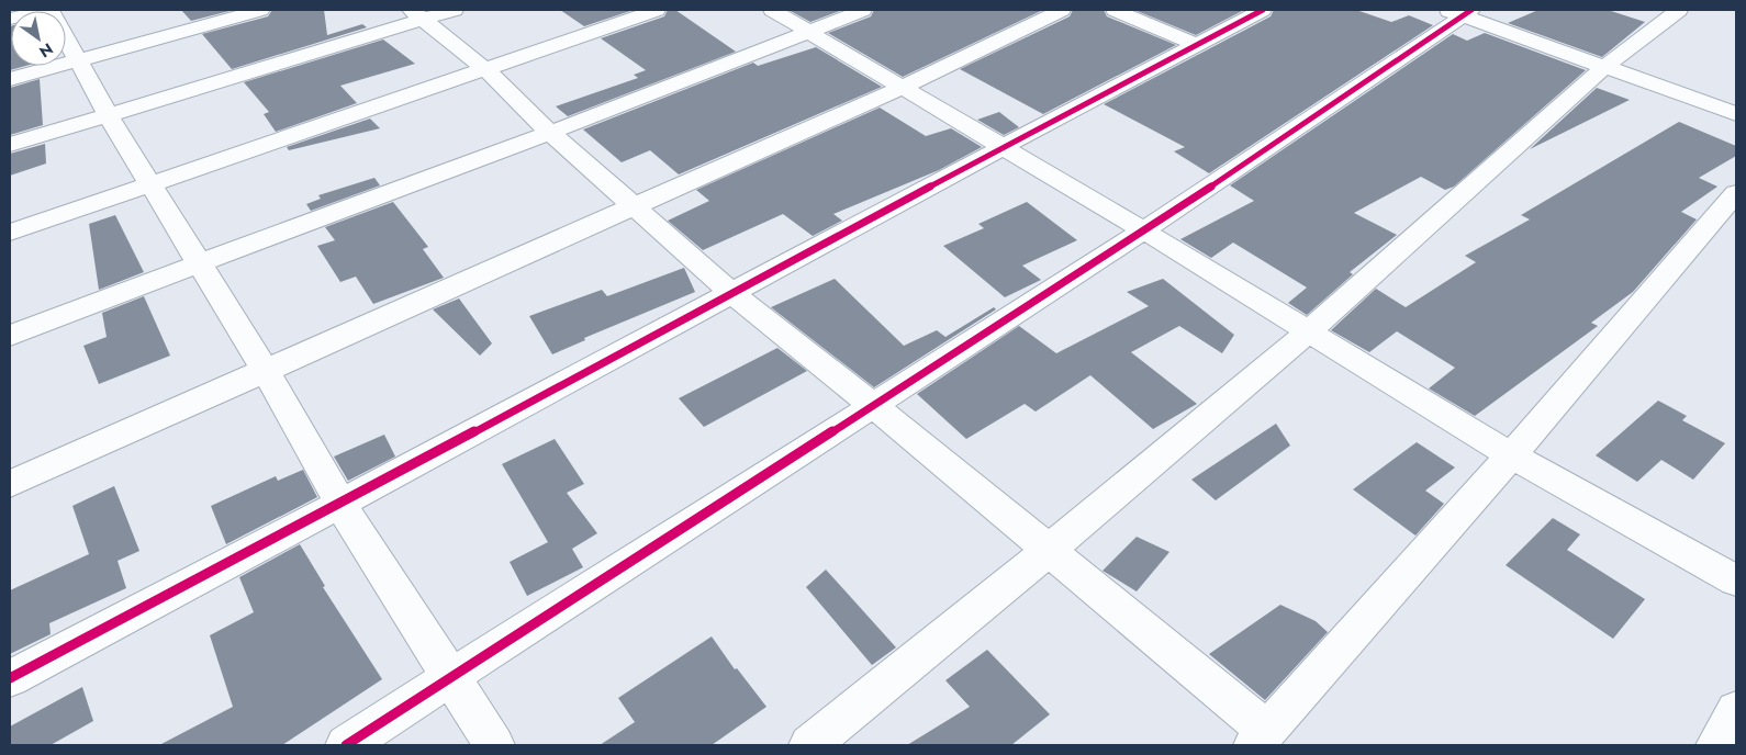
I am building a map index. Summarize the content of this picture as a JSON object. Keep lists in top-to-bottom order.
{
  "north": "bottom right"
}
